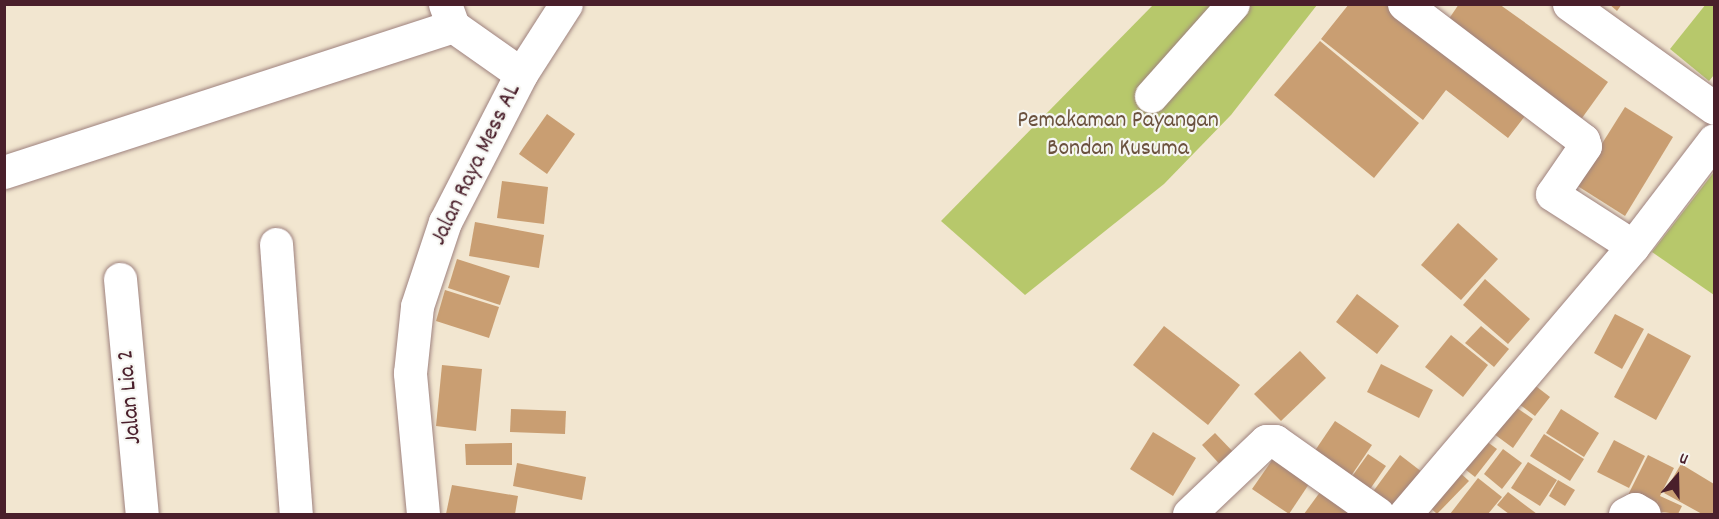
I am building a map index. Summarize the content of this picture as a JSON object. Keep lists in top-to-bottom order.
{
  "streets": {
    "street": ["Jalan Raya Mess AL", "Jalan Lia 2"]
  },
  "parks": ["Pemakaman Payangan Bondan Kusuma"],
  "north": "top"
}
